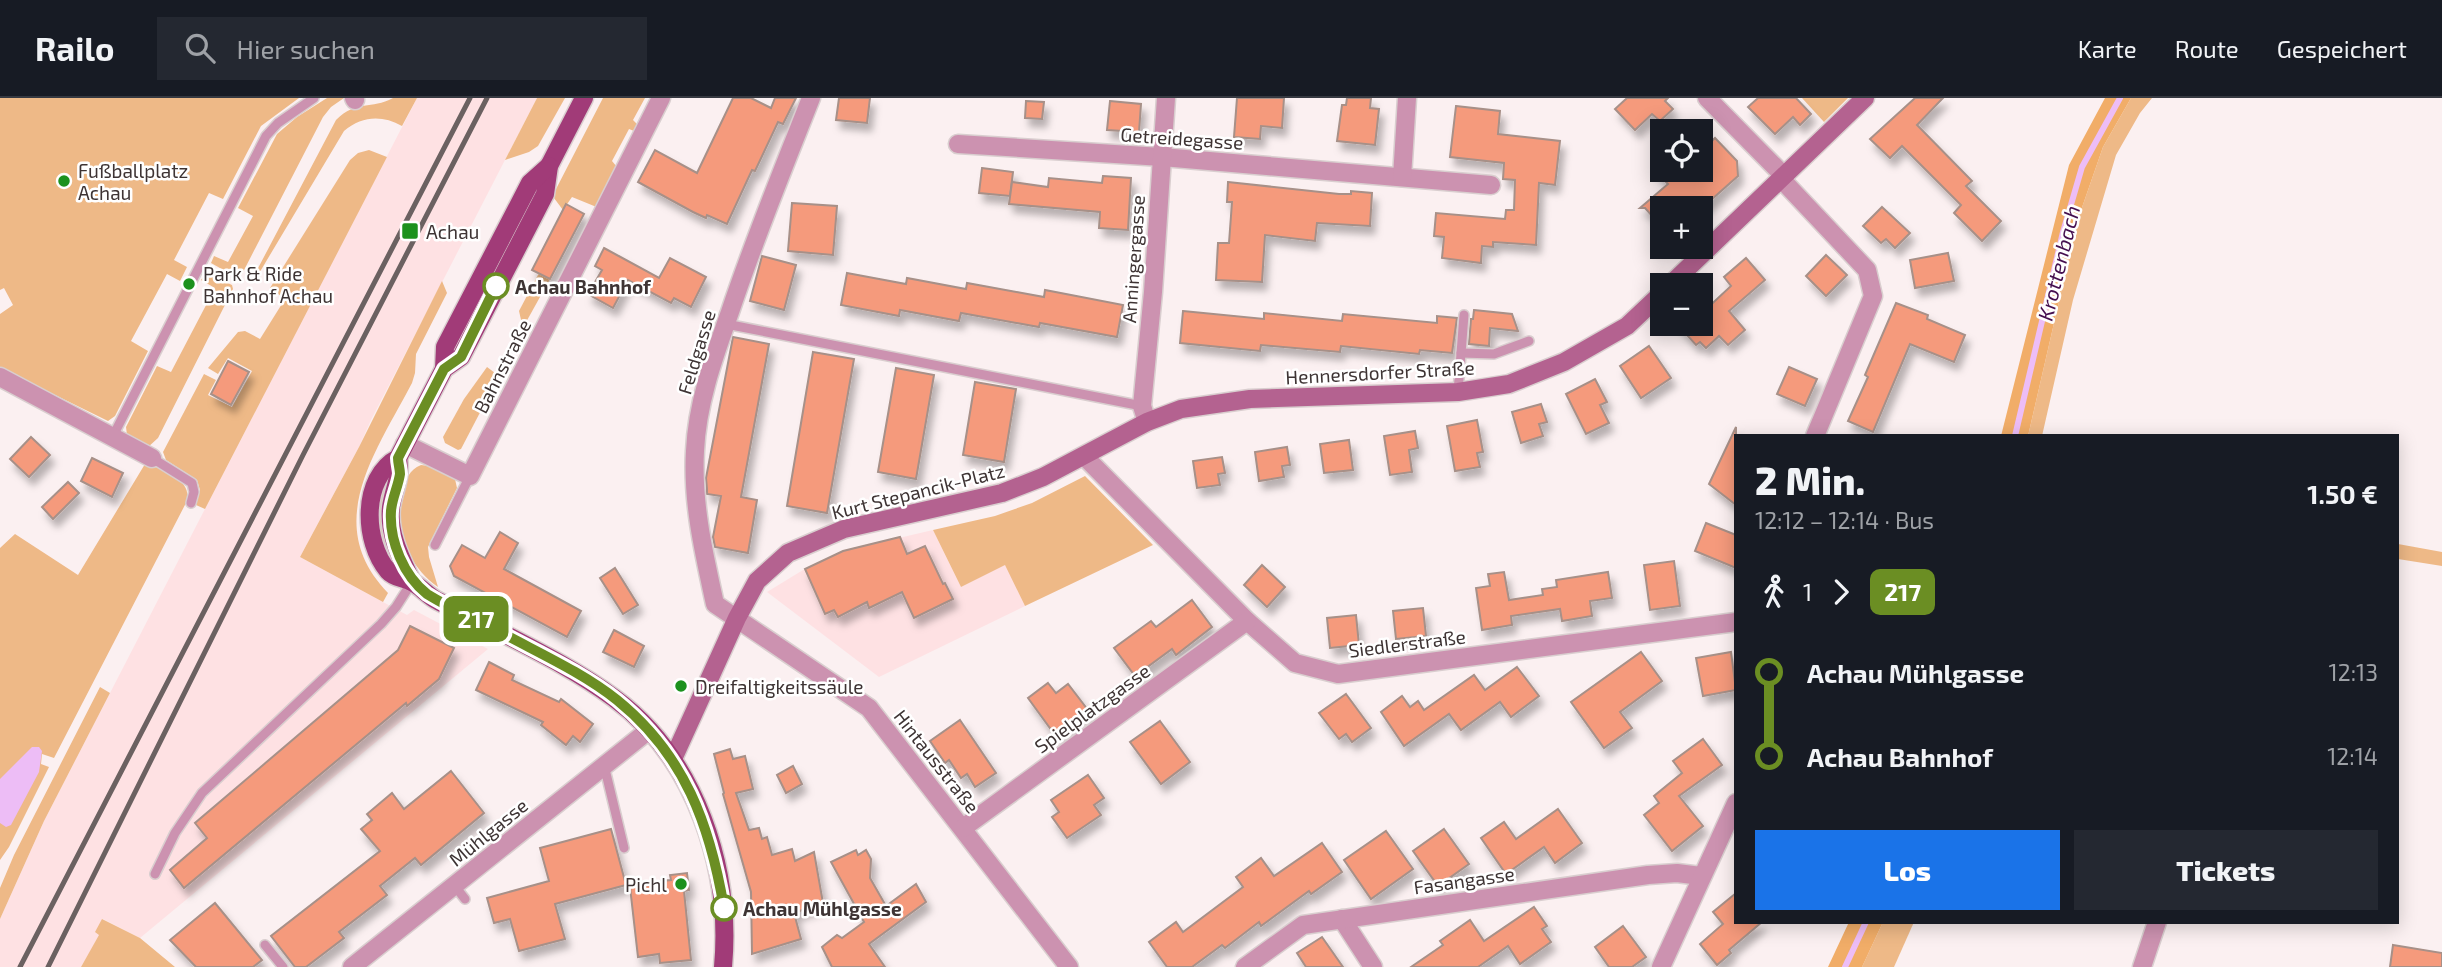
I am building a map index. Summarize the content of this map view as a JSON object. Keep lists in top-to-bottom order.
{
  "streets": {
    "street": [
      "Getreidegasse",
      "Anningergasse",
      "Feldgasse",
      "Bahnstraße",
      "Hennersdorfer Straße",
      "Kurt Stepancik-Platz",
      "Siedlerstraße",
      "Spielplatzgasse",
      "Hintausstraße",
      "Mühlgasse",
      "Fasangasse"
    ]
  },
  "crossings": [
    ["Getreidegasse", "Anningergasse"],
    ["Anningergasse", "Hennersdorfer Straße"],
    ["Feldgasse", "Kurt Stepancik-Platz"],
    ["Feldgasse", "Hintausstraße"],
    ["Hennersdorfer Straße", "Kurt Stepancik-Platz"],
    ["Hennersdorfer Straße", "Siedlerstraße"],
    ["Kurt Stepancik-Platz", "Siedlerstraße"],
    ["Kurt Stepancik-Platz", "Hintausstraße"],
    ["Siedlerstraße", "Spielplatzgasse"],
    ["Spielplatzgasse", "Hintausstraße"]
  ],
  "water": ["Krottenbach"],
  "places": {
    "other": [
      "Fußballplatz Achau",
      "Park & Ride Bahnhof Achau",
      "Achau Bahnhof",
      "Dreifaltigkeitssäule",
      "Pichl",
      "Achau Mühlgasse"
    ],
    "transit": ["Achau"]
  },
  "lines": ["bus line 217"],
  "page": {
    "header": "Railo",
    "search": "Hier suchen",
    "nav": ["Karte", "Route", "Gespeichert"],
    "on_map": "217",
    "map_buttons": ["+", "−"],
    "heading": ["2 Min.", "12:12 – 12:14 · Bus", "1.50 €"],
    "legs": ["1", "217"],
    "list": [
      {
        "name": "Achau Mühlgasse",
        "value": "12:13"
      },
      {
        "name": "Achau Bahnhof",
        "value": "12:14"
      }
    ],
    "buttons": ["Los", "Tickets"]
  }
}
